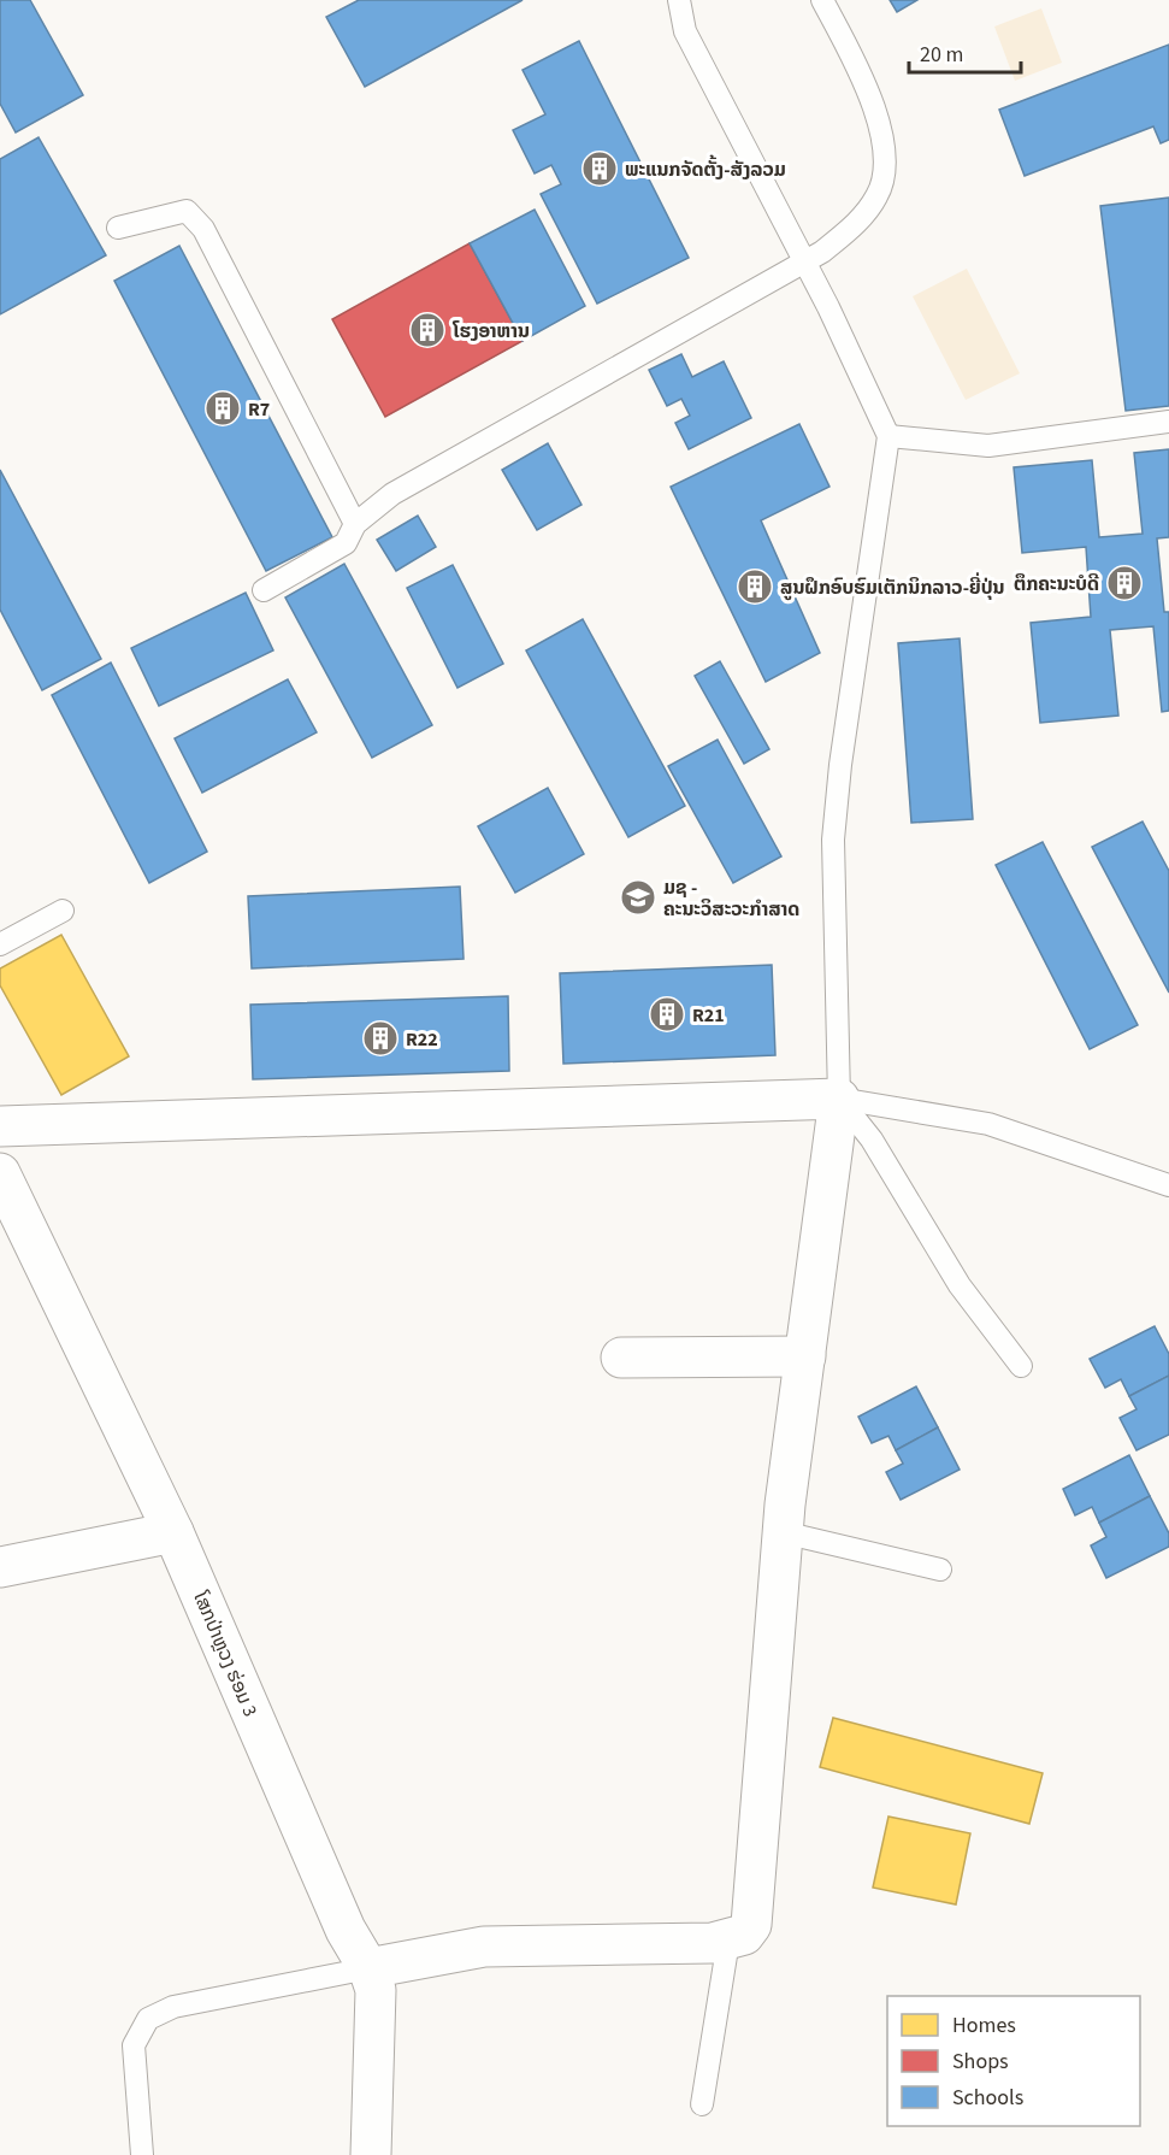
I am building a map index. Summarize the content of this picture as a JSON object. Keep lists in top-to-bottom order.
{
  "streets": {
    "street": ["ໂສກປ່າຫຼວງ ຮ່ອມ 3"]
  },
  "places": {
    "building": [
      "ພະແນກຈັດຕັ້ງ-ສັງລວມ",
      "ໂຮງອາຫານ",
      "R7",
      "ຕຶກຄະນະບໍດີ",
      "ສູນຝຶກອົບຮົມເຕັກນິກລາວ-ຍີ່ປຸ່ນ",
      "R21",
      "R22"
    ],
    "school or university": ["ມຊ - ຄະນະວິສະວະກຳສາດ"]
  },
  "legend": ["Homes", "Shops", "Schools"],
  "scale_bar": "20 m"
}
